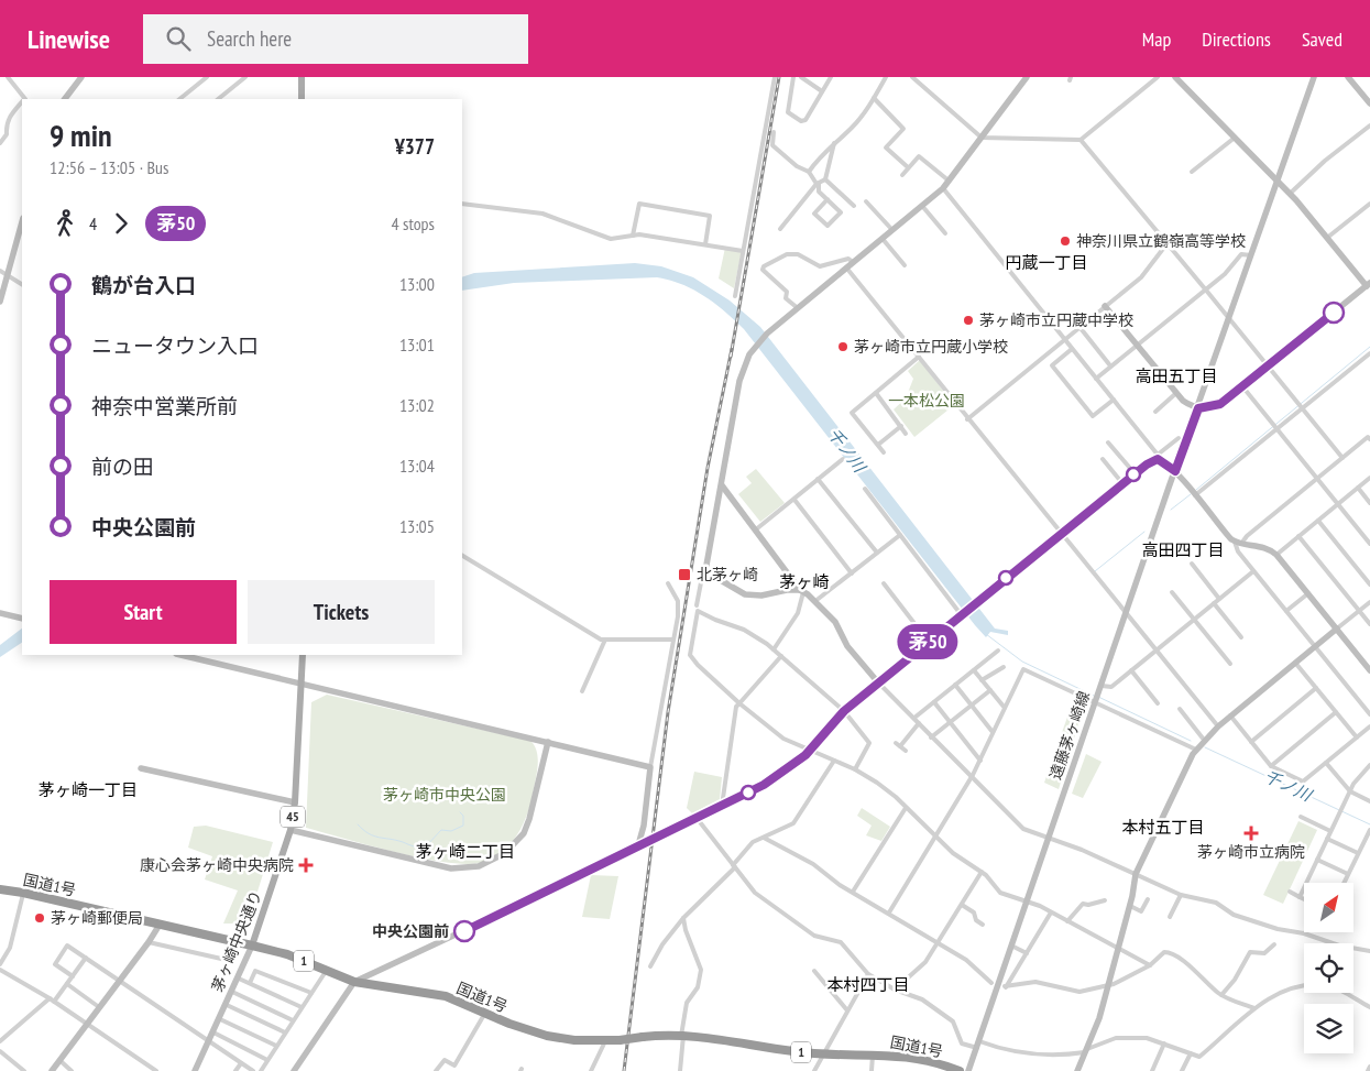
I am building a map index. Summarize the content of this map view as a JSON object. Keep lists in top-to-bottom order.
{
  "streets": {
    "highway": ["国道1号", "1"],
    "main road": ["45", "茅ヶ崎中央通り"],
    "street": ["遠藤茅ヶ崎線"]
  },
  "crossings": [
    ["国道1号", "茅ヶ崎中央通り"]
  ],
  "districts": [
    "円蔵一丁目",
    "高田五丁目",
    "高田四丁目",
    "茅ヶ崎",
    "茅ヶ崎一丁目",
    "本村五丁目",
    "茅ヶ崎二丁目",
    "本村四丁目"
  ],
  "water": ["千ノ川"],
  "parks": ["一本松公園", "茅ヶ崎市中央公園"],
  "places": {
    "other": [
      "神奈川県立鶴嶺高等学校",
      "茅ヶ崎市立円蔵中学校",
      "茅ヶ崎市立円蔵小学校",
      "茅ヶ崎郵便局",
      "中央公園前"
    ],
    "transit": ["北茅ヶ崎"],
    "health": ["茅ヶ崎市立病院", "康心会茅ヶ崎中央病院"]
  },
  "lines": ["bus line 茅50"],
  "north": "top right",
  "page": {
    "header": "Linewise",
    "search": "Search here",
    "nav": ["Map", "Directions", "Saved"],
    "on_map": "茅50",
    "heading": ["9 min", "12:56 – 13:05 · Bus", "¥377"],
    "legs": ["4", "茅50", "4 stops"],
    "list": [
      {
        "name": "鶴が台入口",
        "value": "13:00"
      },
      {
        "name": "ニュータウン入口",
        "value": "13:01"
      },
      {
        "name": "神奈中営業所前",
        "value": "13:02"
      },
      {
        "name": "前の田",
        "value": "13:04"
      },
      {
        "name": "中央公園前",
        "value": "13:05"
      }
    ],
    "buttons": ["Start", "Tickets"]
  }
}
